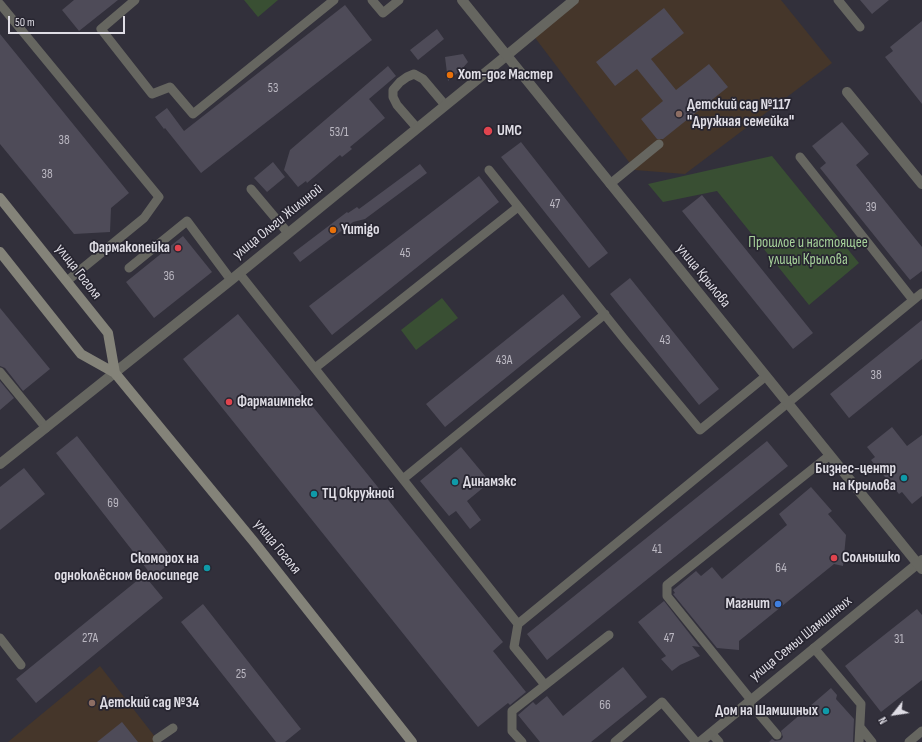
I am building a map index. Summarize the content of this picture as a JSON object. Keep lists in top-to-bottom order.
{
  "streets": {
    "main road": ["улица Гоголя"],
    "street": ["улица Ольги Жилиной", "улица Крылова", "улица Семьи Шамшиных"]
  },
  "crossings": [
    ["улица Ольги Жилиной", "улица Гоголя"],
    ["улица Ольги Жилиной", "улица Крылова"],
    ["улица Крылова", "улица Семьи Шамшиных"]
  ],
  "parks": ["Прошлое и настоящее улицы Крылова"],
  "places": [
    "Хот-дог Мастер",
    "Детский сад №117 \"Дружная семейка\"",
    "UMC",
    "Yumigo",
    "Фармакопейка",
    "Фармаимпекс",
    "Бизнес-центр на Крылова",
    "Динамэкс",
    "ТЦ Окружной",
    "Солнышко",
    "Скоморох на одноколёсном велосипеде",
    "Магнит",
    "Детский сад №34",
    "Дом на Шамшиных"
  ],
  "house_numbers": [
    "53",
    "53/1",
    "38",
    "38",
    "47",
    "39",
    "45",
    "36",
    "43",
    "43А",
    "38",
    "69",
    "41",
    "64",
    "27А",
    "47",
    "31",
    "25",
    "66"
  ],
  "scale_bar": "50 m",
  "north": "bottom left"
}
